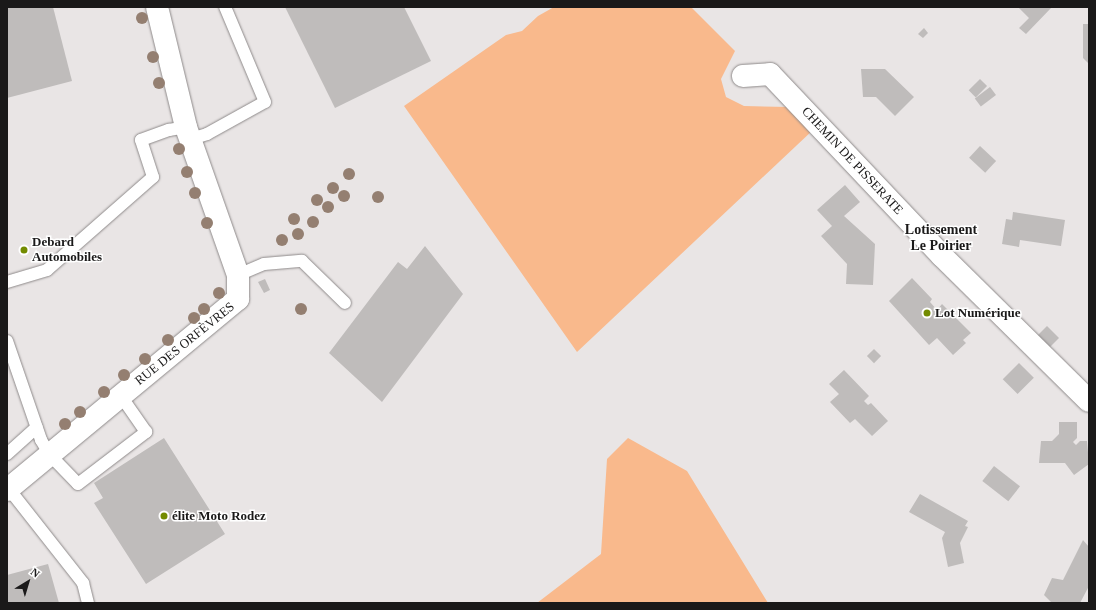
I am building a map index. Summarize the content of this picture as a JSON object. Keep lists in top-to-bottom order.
{
  "streets": {
    "street": ["CHEMIN DE PISSERATE", "RUE DES ORFÈVRES"]
  },
  "districts": ["Lotissement Le Poirier"],
  "places": ["Debard Automobiles", "Lot Numérique", "élite Moto Rodez"],
  "north": "top right"
}
